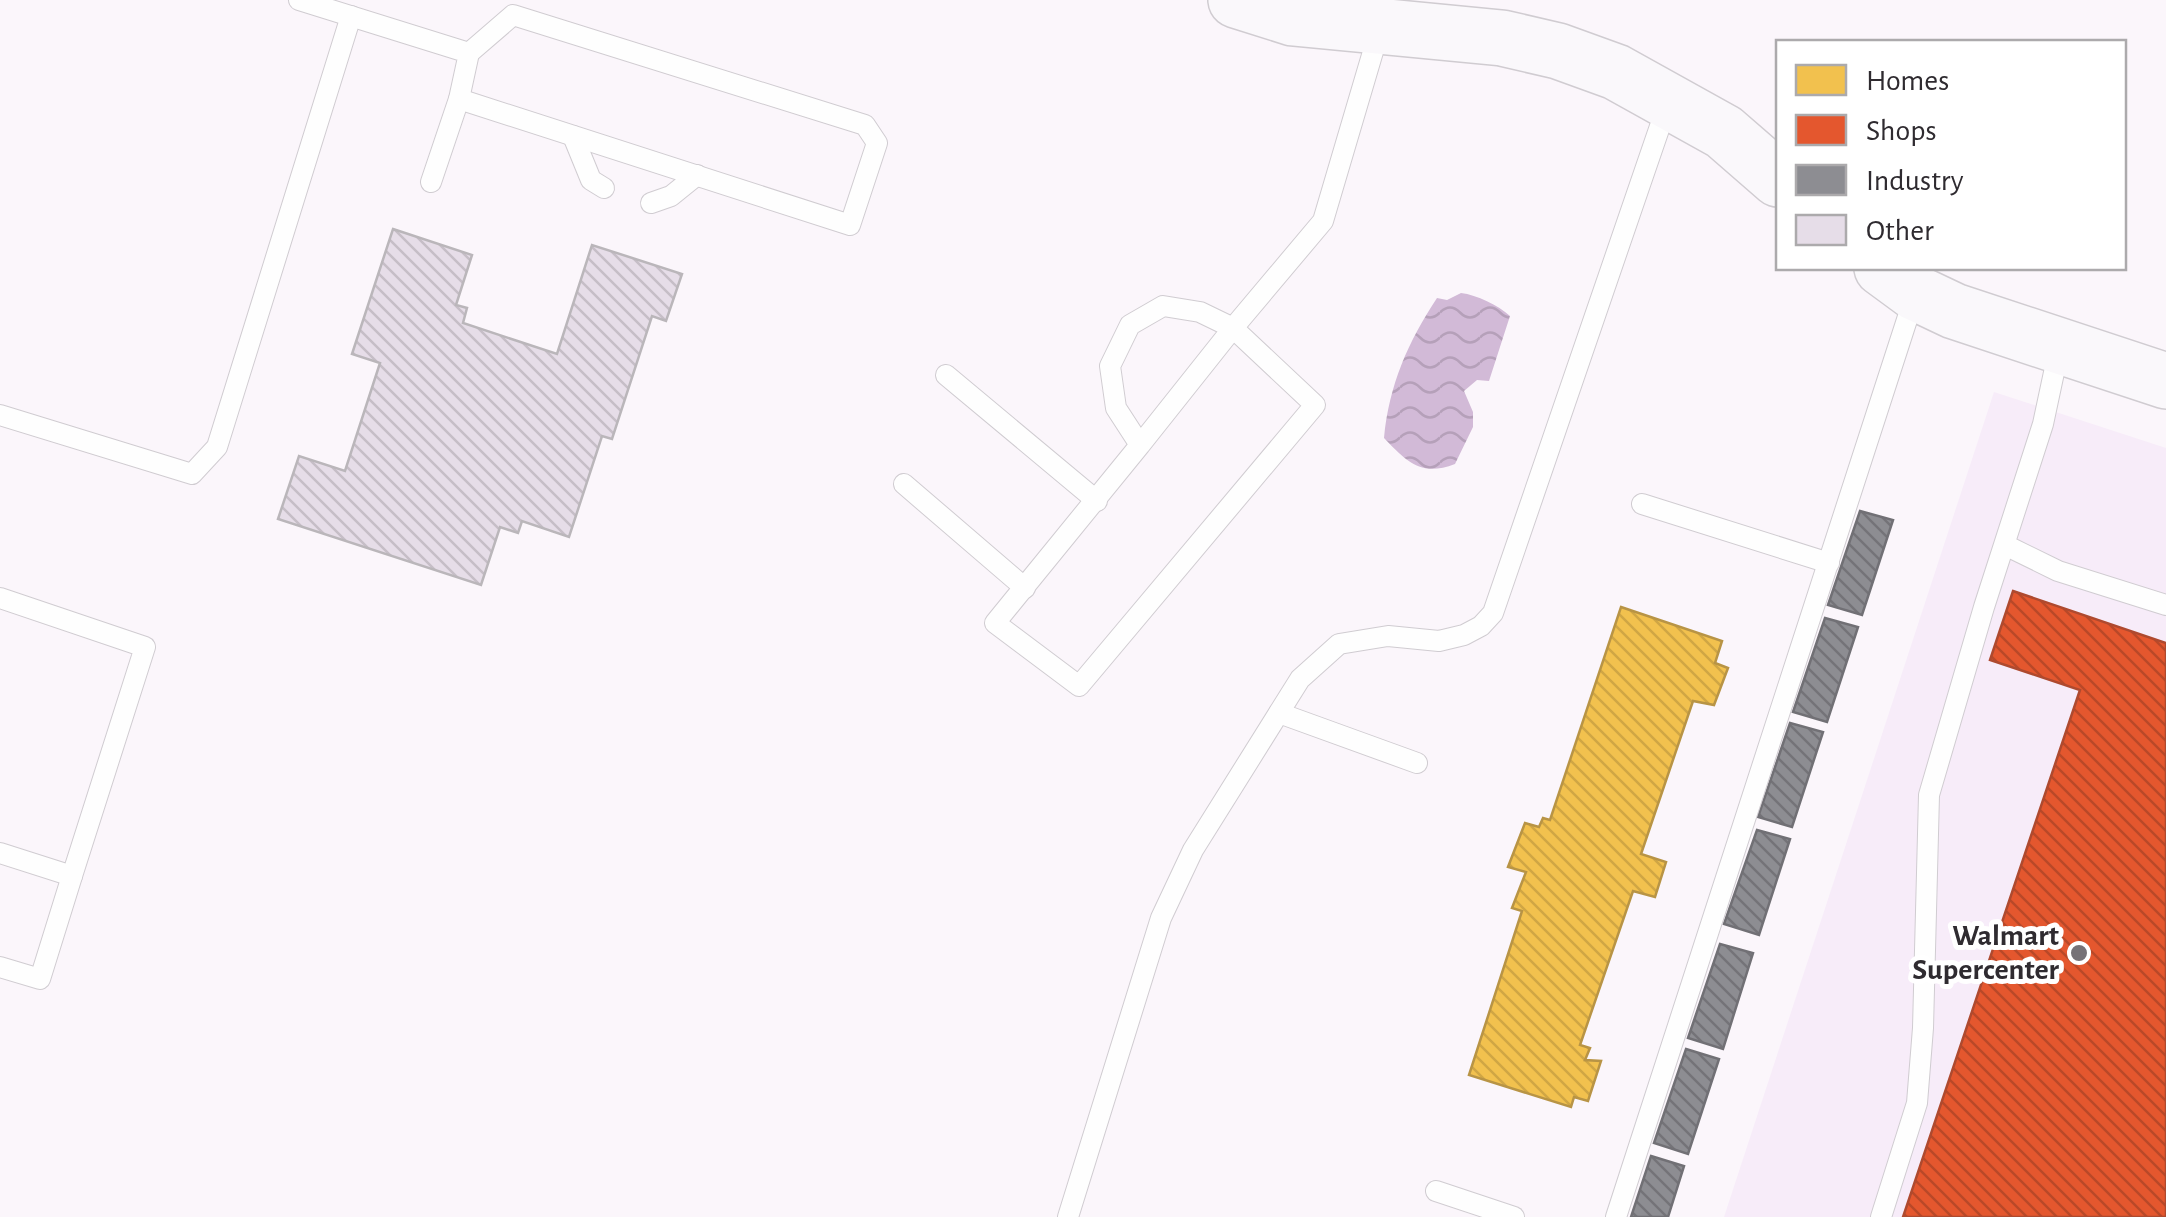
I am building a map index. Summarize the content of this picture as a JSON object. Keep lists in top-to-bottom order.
{
  "places": ["Walmart Supercenter"],
  "legend": [
    "Homes",
    "Shops",
    "Industry",
    "Other"
  ]
}
